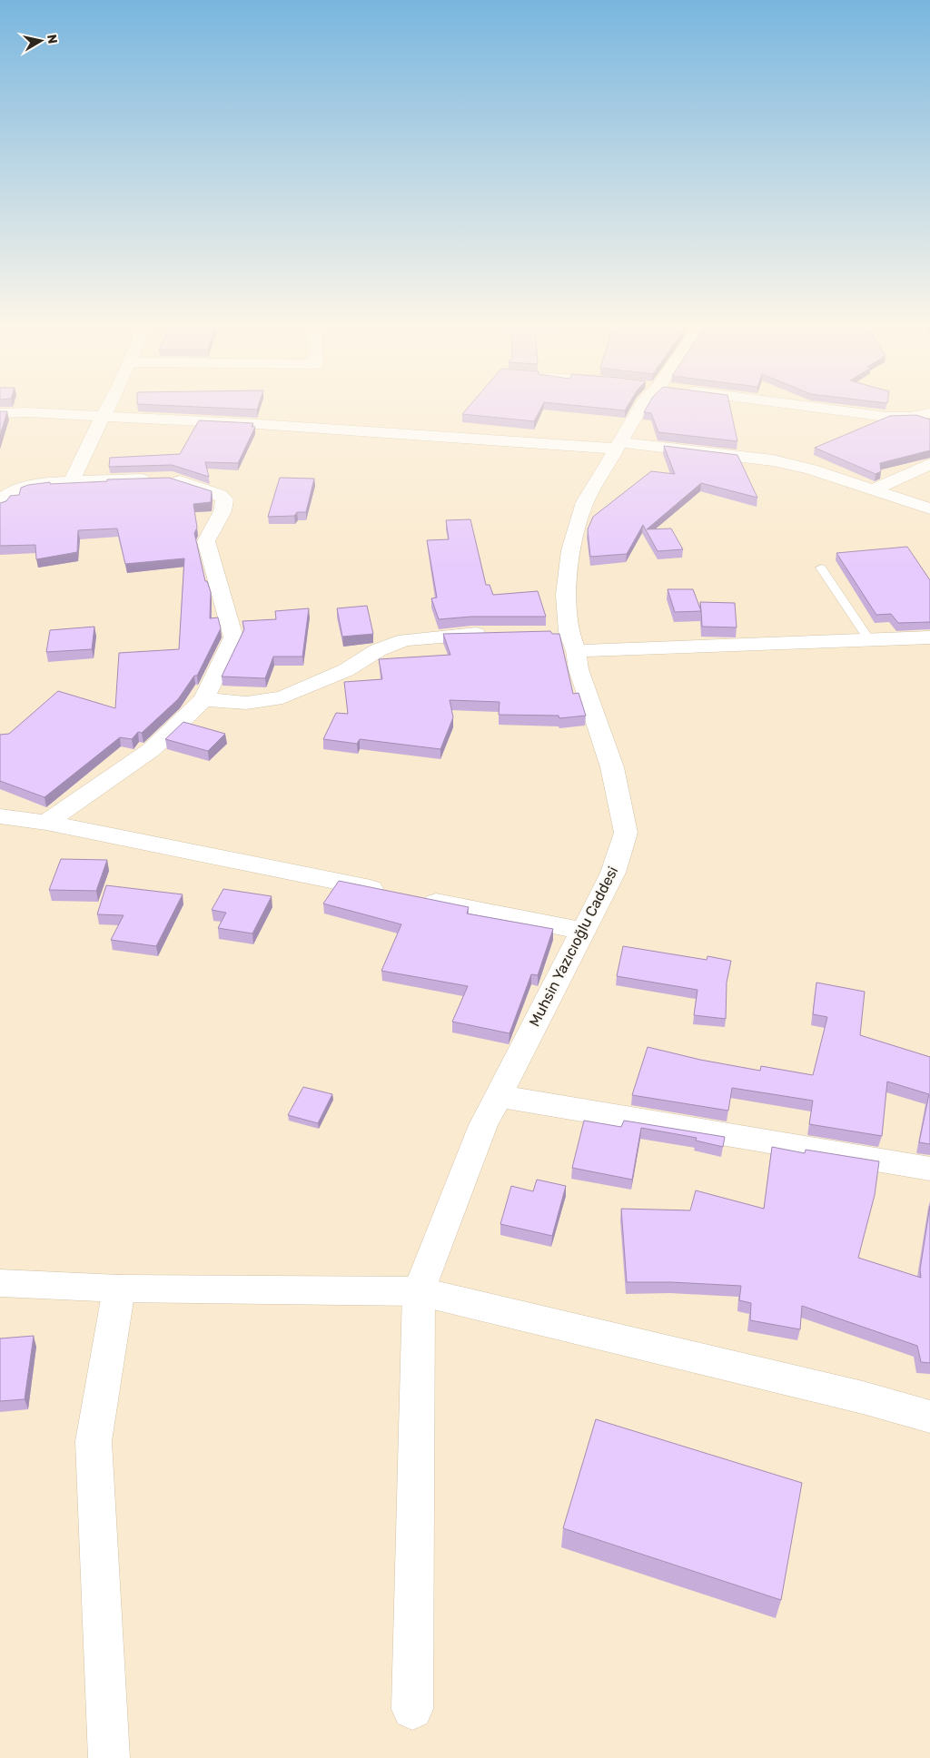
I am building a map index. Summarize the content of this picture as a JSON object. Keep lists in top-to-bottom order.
{
  "streets": {
    "street": ["Muhsin Yazıcıoğlu Caddesi"]
  },
  "north": "right"
}
